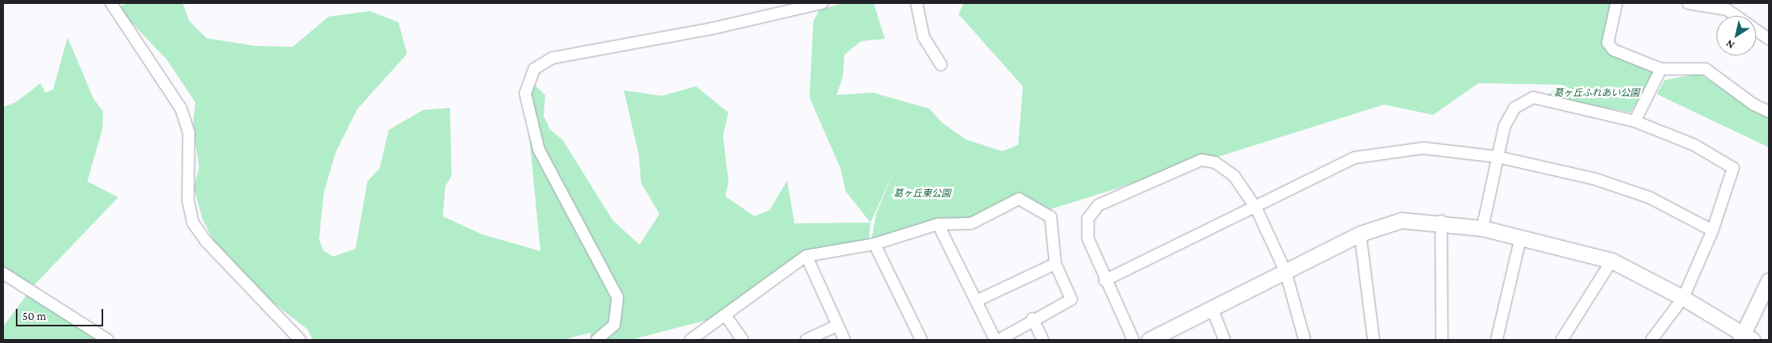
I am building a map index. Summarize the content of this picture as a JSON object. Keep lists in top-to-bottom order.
{
  "parks": ["葛ヶ丘ふれあい公園", "葛ヶ丘東公園"],
  "scale_bar": "50 m",
  "north": "bottom left"
}
